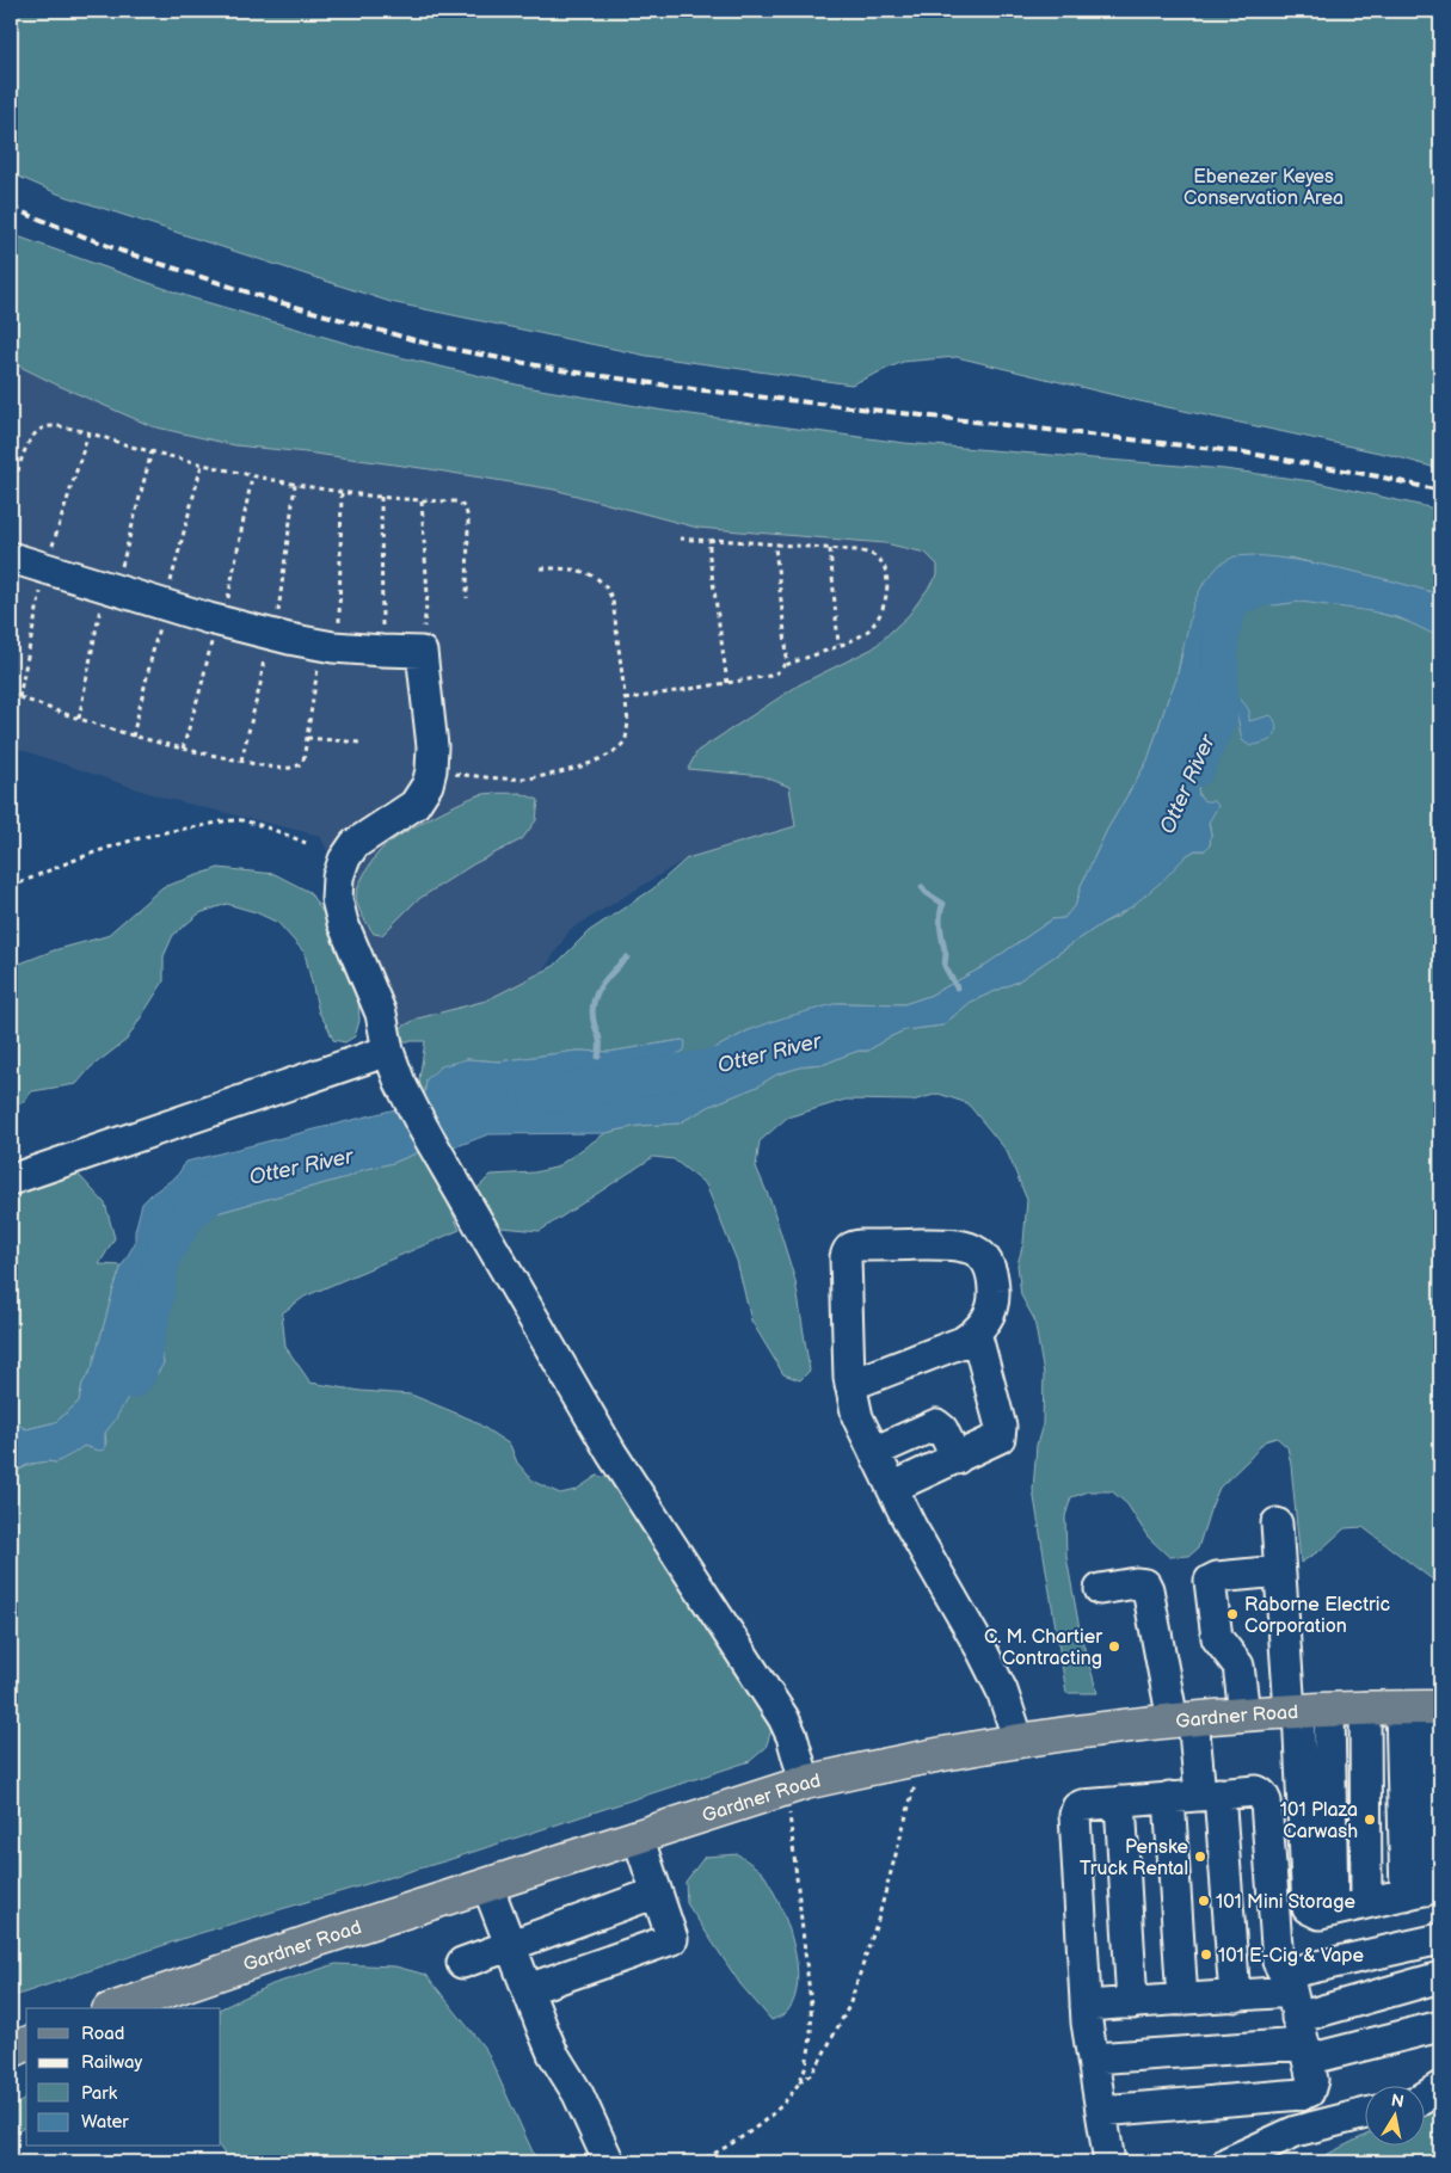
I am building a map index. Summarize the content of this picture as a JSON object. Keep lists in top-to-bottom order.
{
  "streets": {
    "main road": ["Gardner Road"]
  },
  "water": ["Otter River"],
  "parks": ["Ebenezer Keyes Conservation Area"],
  "places": [
    "Raborne Electric Corporation",
    "C. M. Chartier Contracting",
    "101 Plaza Carwash",
    "Penske Truck Rental",
    "101 Mini Storage",
    "101 E-Cig & Vape"
  ],
  "legend": [
    "Road",
    "Railway",
    "Park",
    "Water"
  ],
  "north": "top"
}
